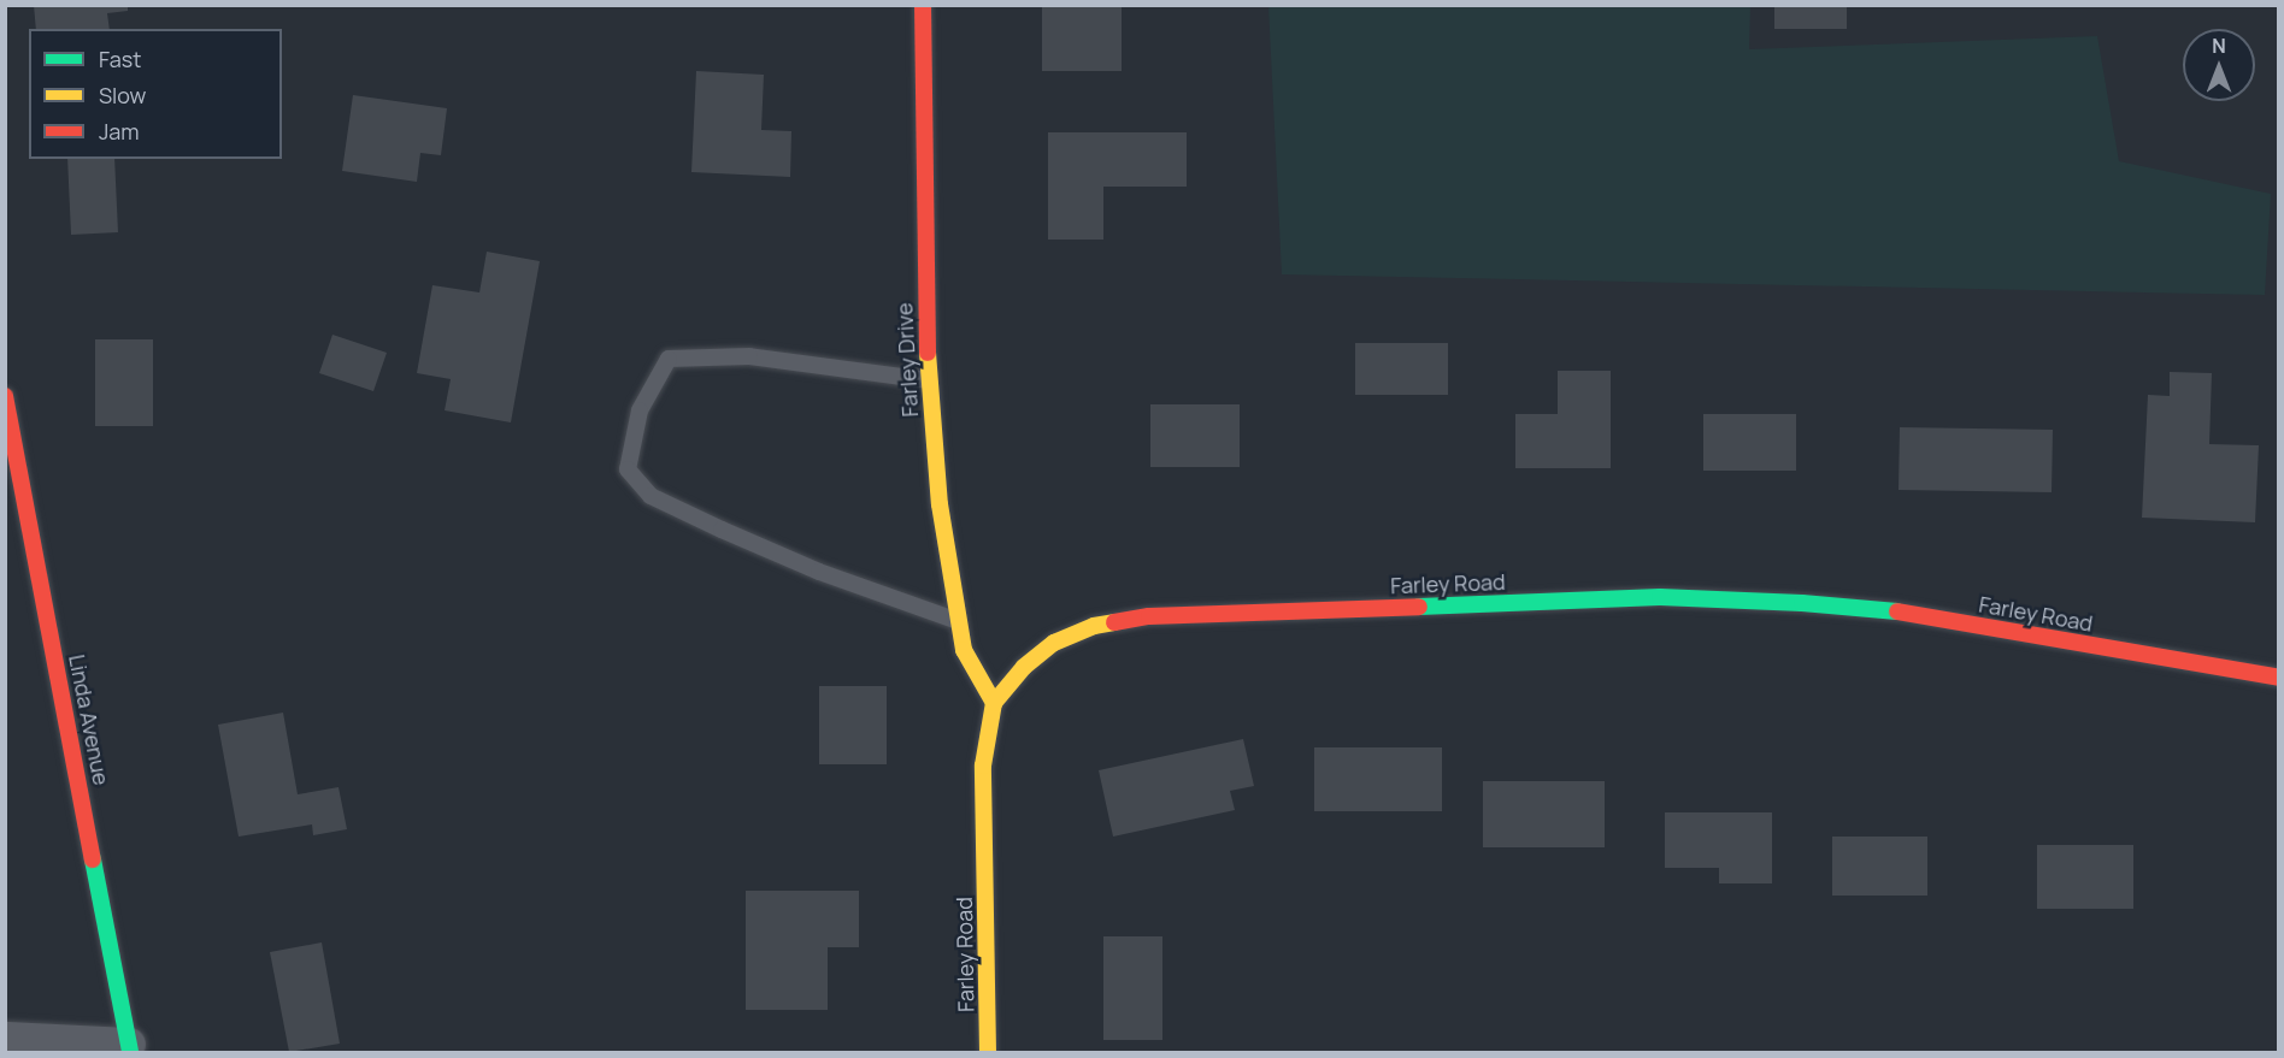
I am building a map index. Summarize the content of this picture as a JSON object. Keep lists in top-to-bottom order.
{
  "streets": {
    "street": ["Farley Drive", "Farley Road", "Linda Avenue"]
  },
  "crossings": [
    ["Farley Drive", "Farley Road"]
  ],
  "legend": ["Fast", "Slow", "Jam"],
  "north": "top"
}
